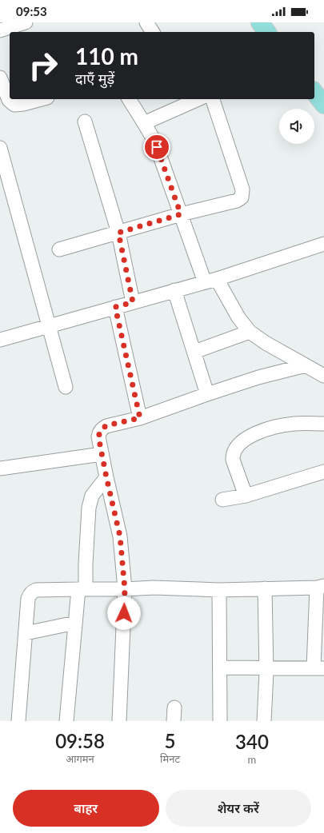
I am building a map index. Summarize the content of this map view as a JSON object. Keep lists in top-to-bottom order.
{
  "page": {
    "status": "09:53",
    "turn": ["110 m", "दाएँ मुड़ें"],
    "eta": [
      "09:58",
      "आगमन",
      "5",
      "मिनट",
      "340",
      "m"
    ],
    "buttons": ["बाहर", "शेयर करें"]
  }
}
